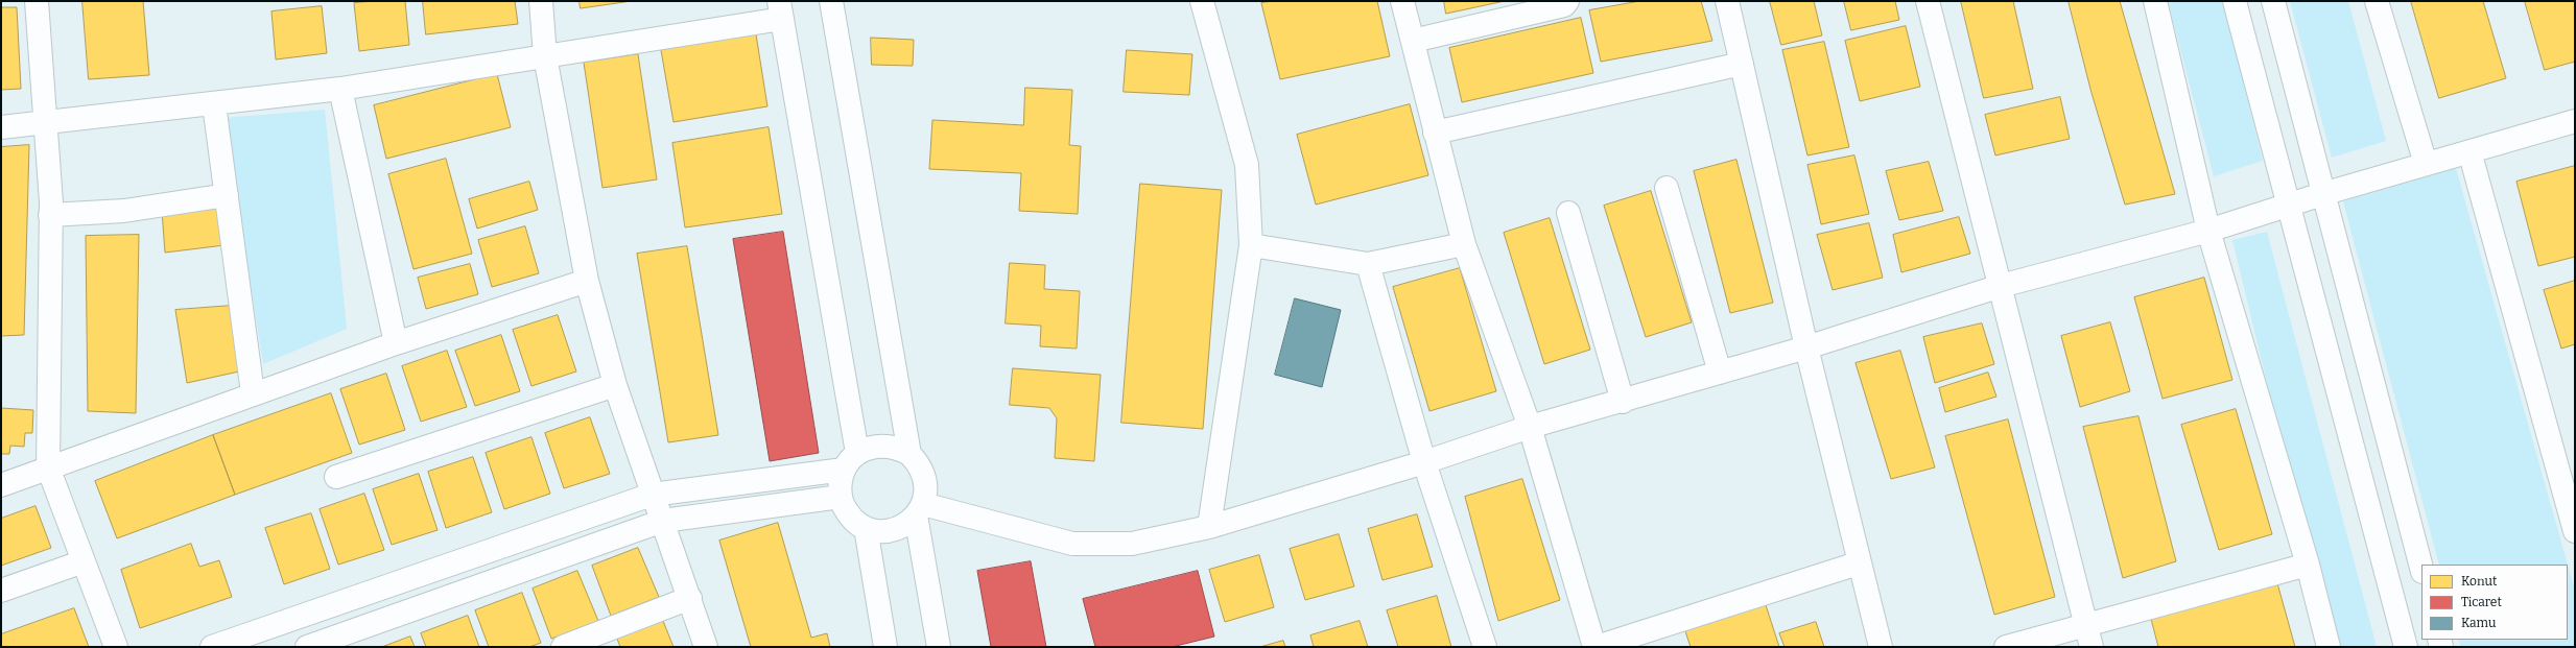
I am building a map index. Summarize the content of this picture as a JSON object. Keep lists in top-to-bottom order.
{
  "legend": ["Konut", "Ticaret", "Kamu"]
}
